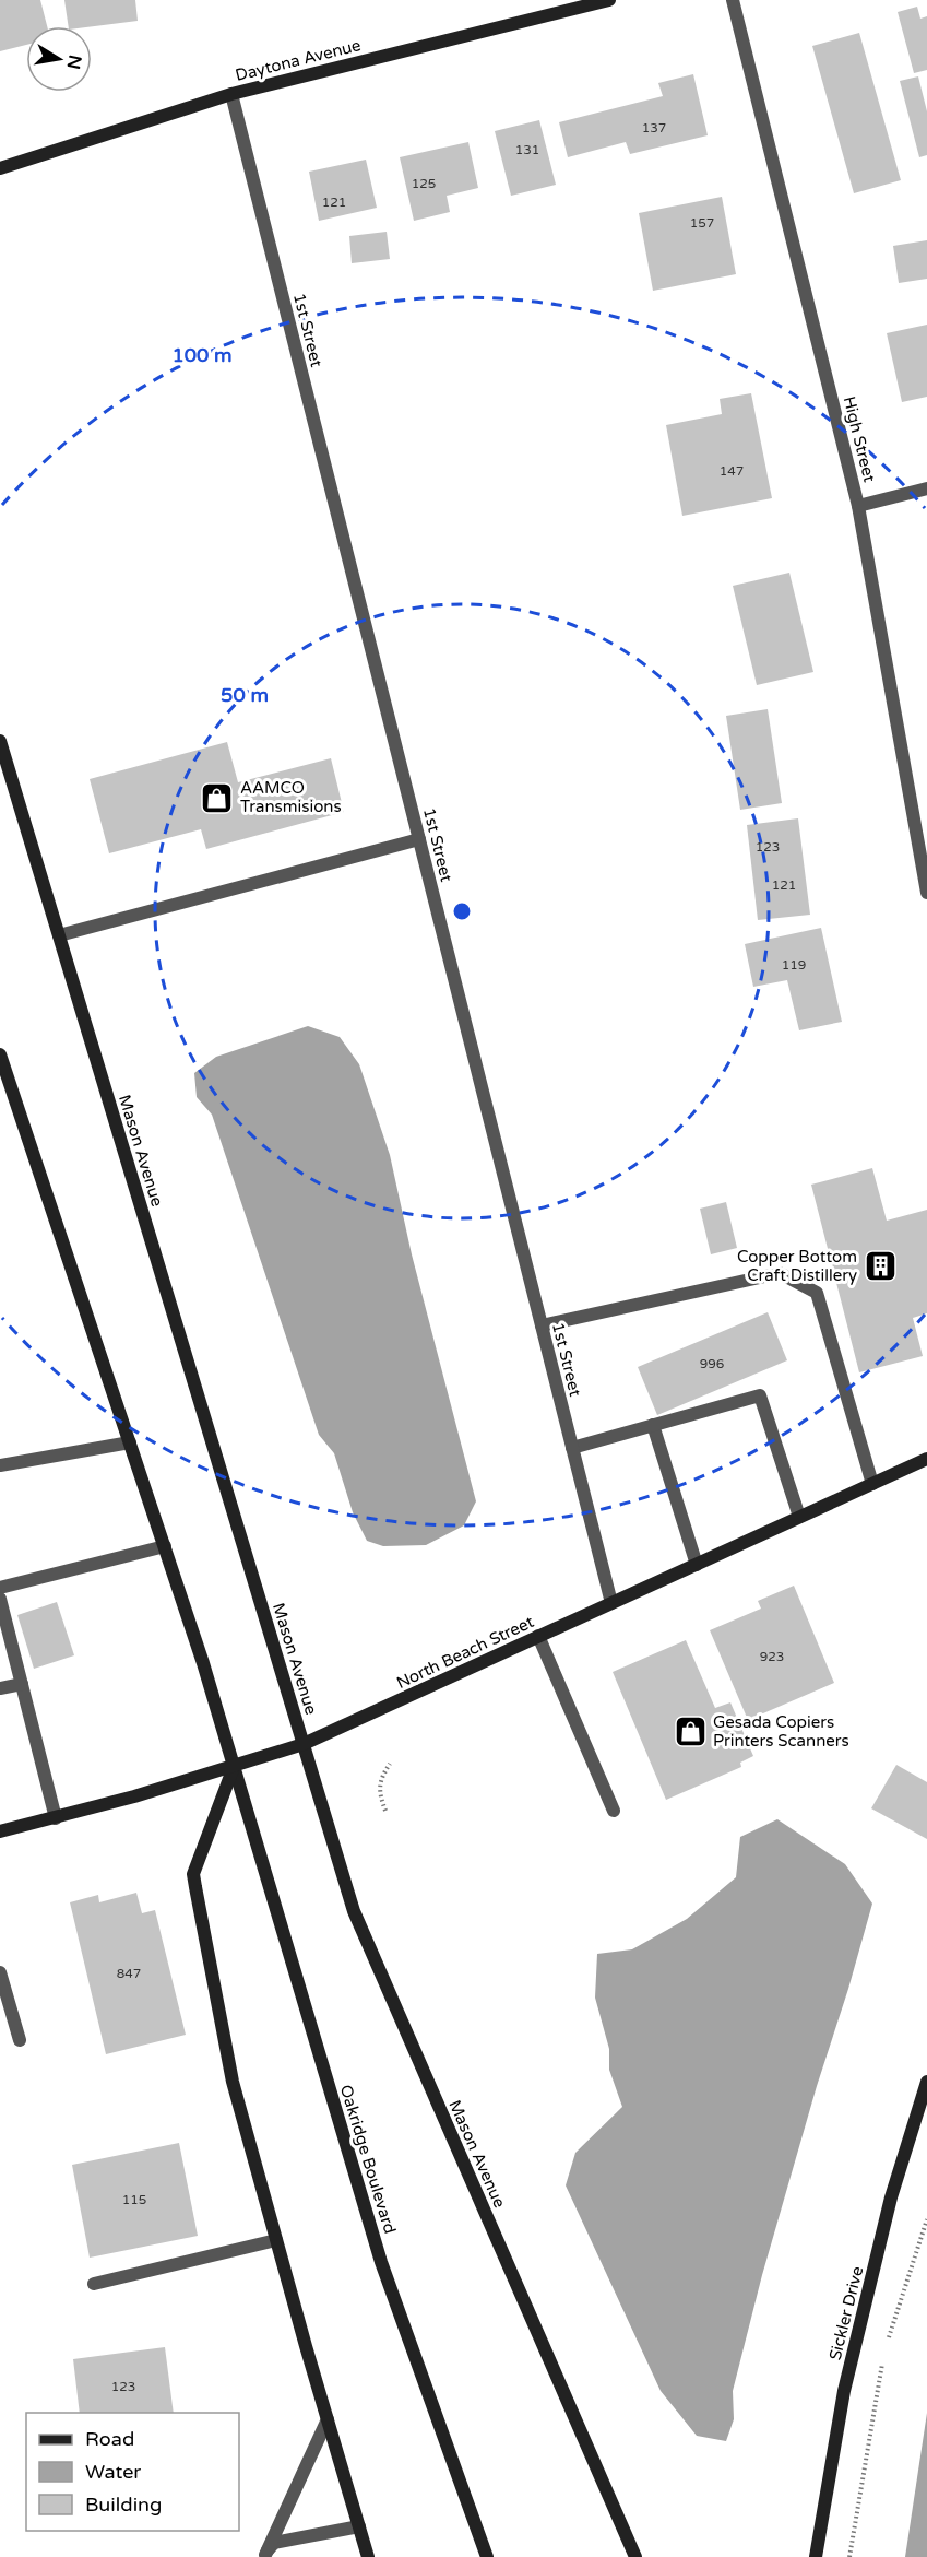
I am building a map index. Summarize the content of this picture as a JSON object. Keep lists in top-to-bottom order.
{
  "streets": {
    "main road": [
      "Daytona Avenue",
      "Mason Avenue",
      "North Beach Street",
      "Oakridge Boulevard",
      "Sickler Drive"
    ],
    "street": ["1st Street", "High Street"]
  },
  "crossings": [
    ["Daytona Avenue", "1st Street"],
    ["1st Street", "North Beach Street"],
    ["Mason Avenue", "North Beach Street"],
    ["North Beach Street", "Oakridge Boulevard"]
  ],
  "places": {
    "shop": ["AAMCO Transmisions", "Gesada Copiers Printers Scanners"],
    "building": ["Copper Bottom Craft Distillery"]
  },
  "house_numbers": [
    "137",
    "131",
    "125",
    "121",
    "157",
    "147",
    "123",
    "121",
    "119",
    "996",
    "923",
    "847",
    "115",
    "123"
  ],
  "legend": ["Road", "Water", "Building"],
  "north": "right",
  "rings": ["100 m", "50 m"]
}
